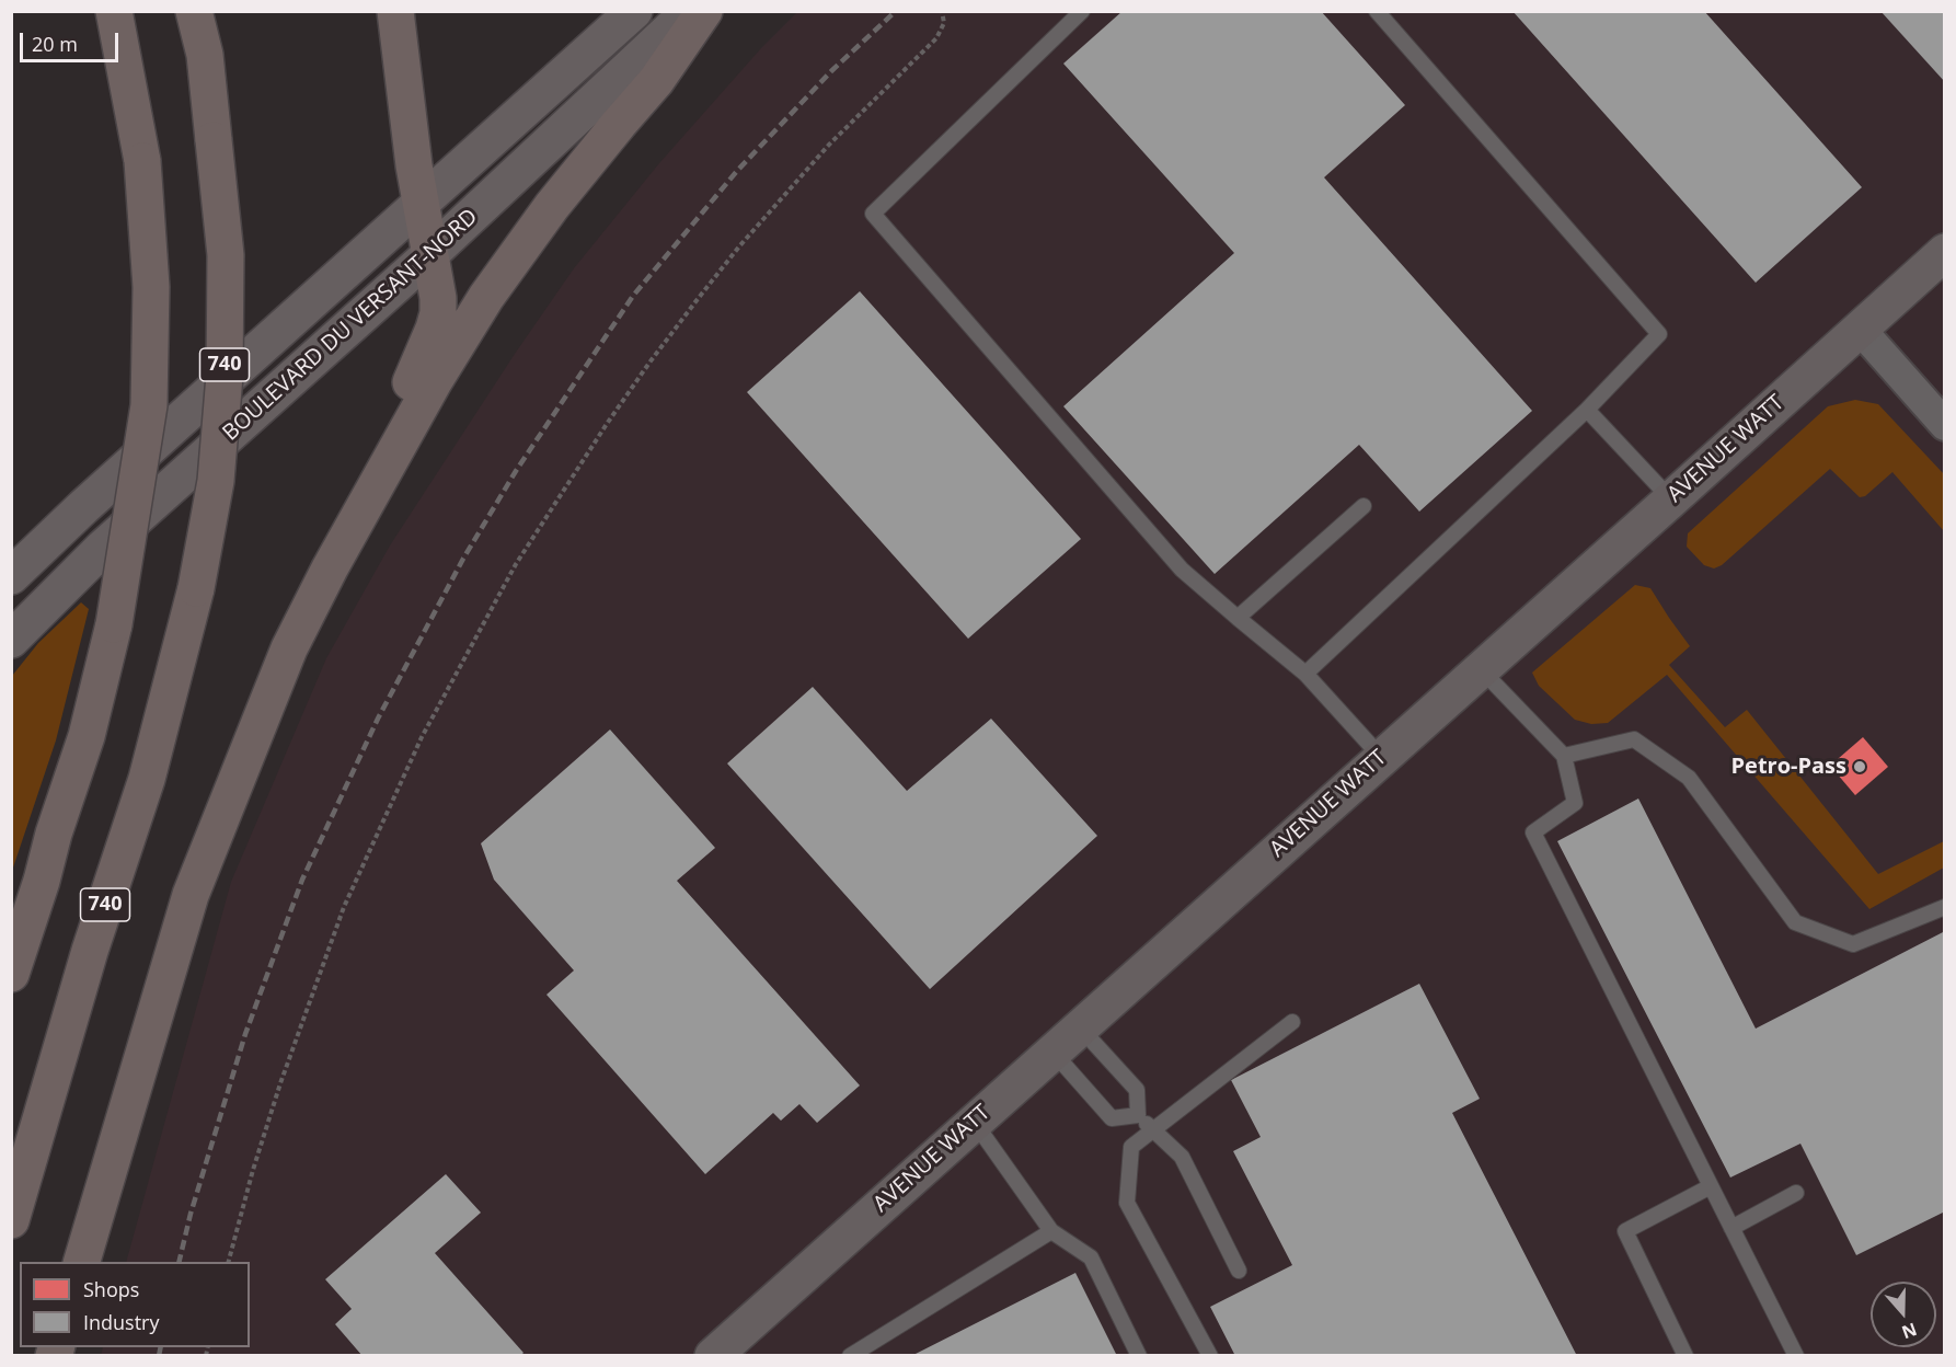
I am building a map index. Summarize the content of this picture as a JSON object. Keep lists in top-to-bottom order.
{
  "streets": {
    "highway": ["740"],
    "street": ["BOULEVARD DU VERSANT-NORD", "AVENUE WATT"]
  },
  "places": ["Petro-Pass"],
  "legend": ["Shops", "Industry"],
  "scale_bar": "20 m",
  "north": "bottom"
}
